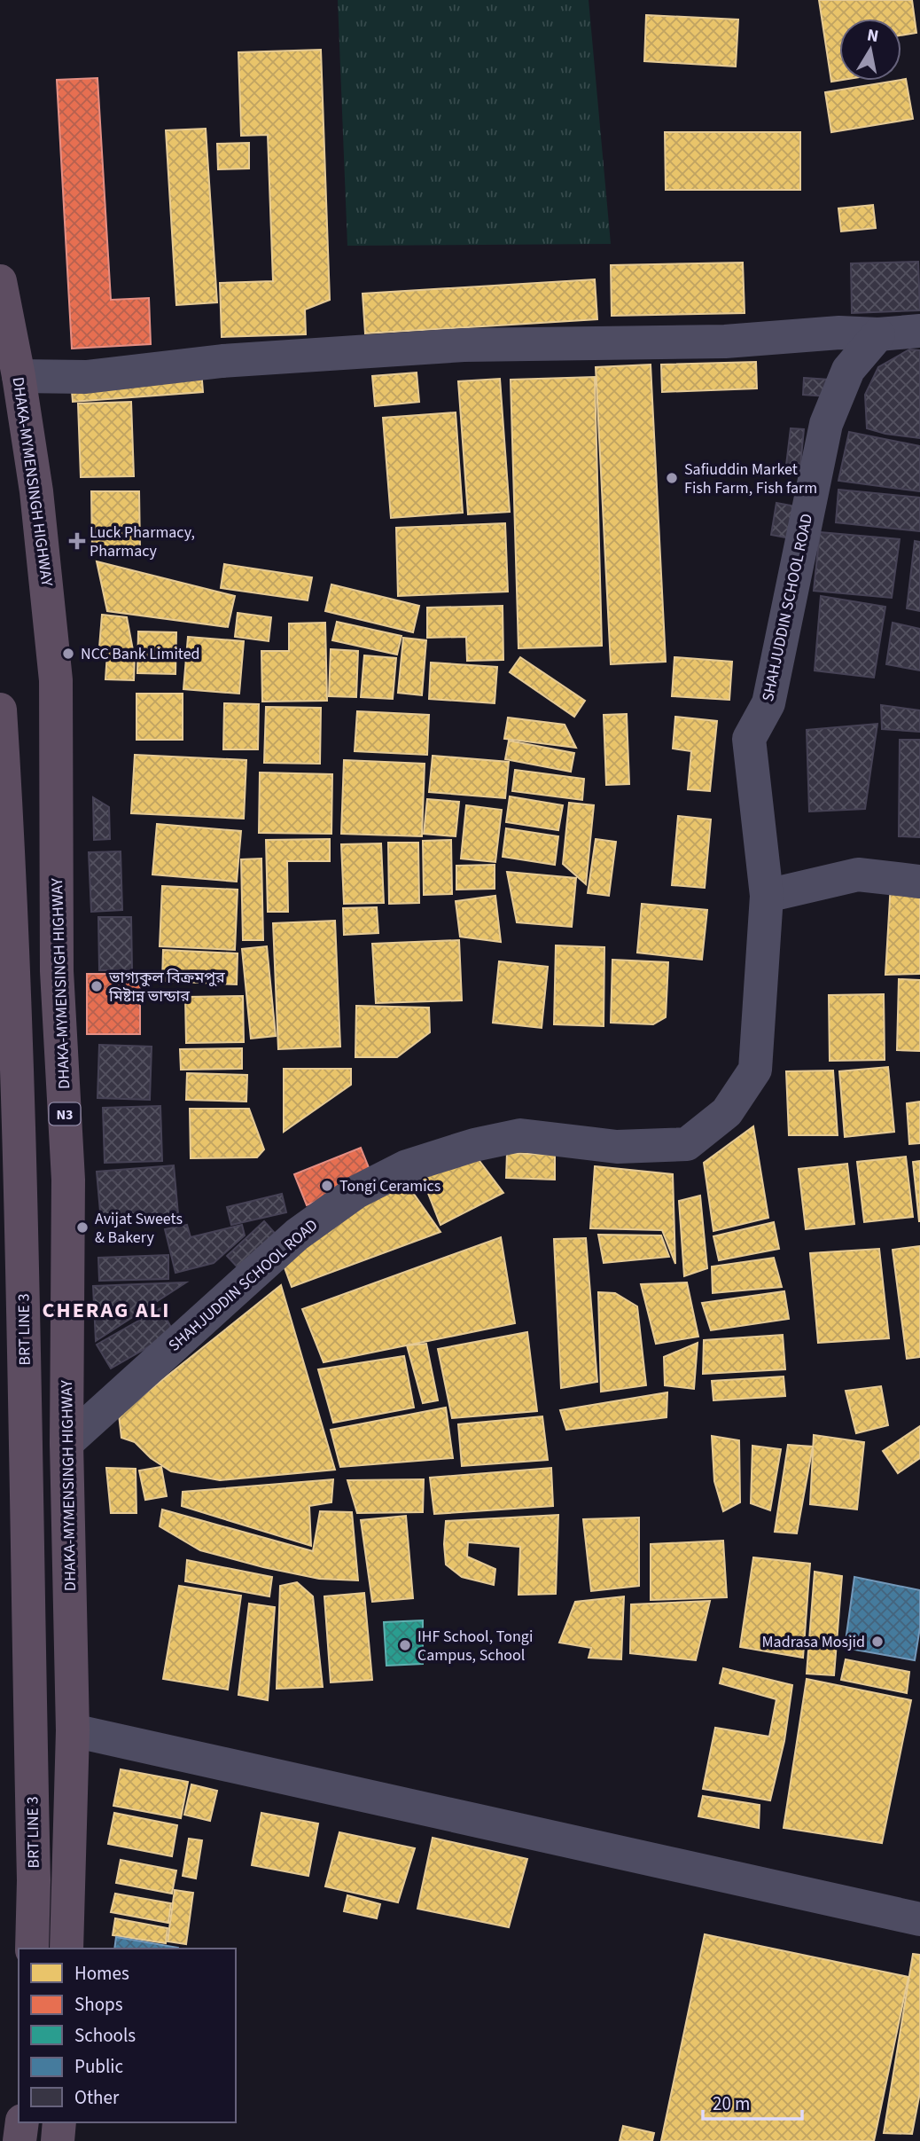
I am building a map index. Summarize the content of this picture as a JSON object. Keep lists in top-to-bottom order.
{
  "streets": {
    "highway": ["DHAKA-MYMENSINGH HIGHWAY", "N3", "BRT LINE 3"],
    "street": ["SHAHJUDDIN SCHOOL ROAD"]
  },
  "crossings": [
    ["DHAKA-MYMENSINGH HIGHWAY", "SHAHJUDDIN SCHOOL ROAD"]
  ],
  "districts": ["CHERAG ALI"],
  "places": {
    "other": [
      "Safiuddin Market Fish Farm, Fish farm",
      "NCC Bank Limited",
      "ভাগ্যকুল বিক্রমপুর মিষ্টান্ন ভান্ডার",
      "Tongi Ceramics",
      "Avijat Sweets & Bakery",
      "Madrasa Mosjid",
      "IHF School, Tongi Campus, School"
    ],
    "health": ["Luck Pharmacy, Pharmacy"]
  },
  "legend": [
    "Homes",
    "Shops",
    "Schools",
    "Public",
    "Other"
  ],
  "scale_bar": "20 m",
  "north": "top"
}
